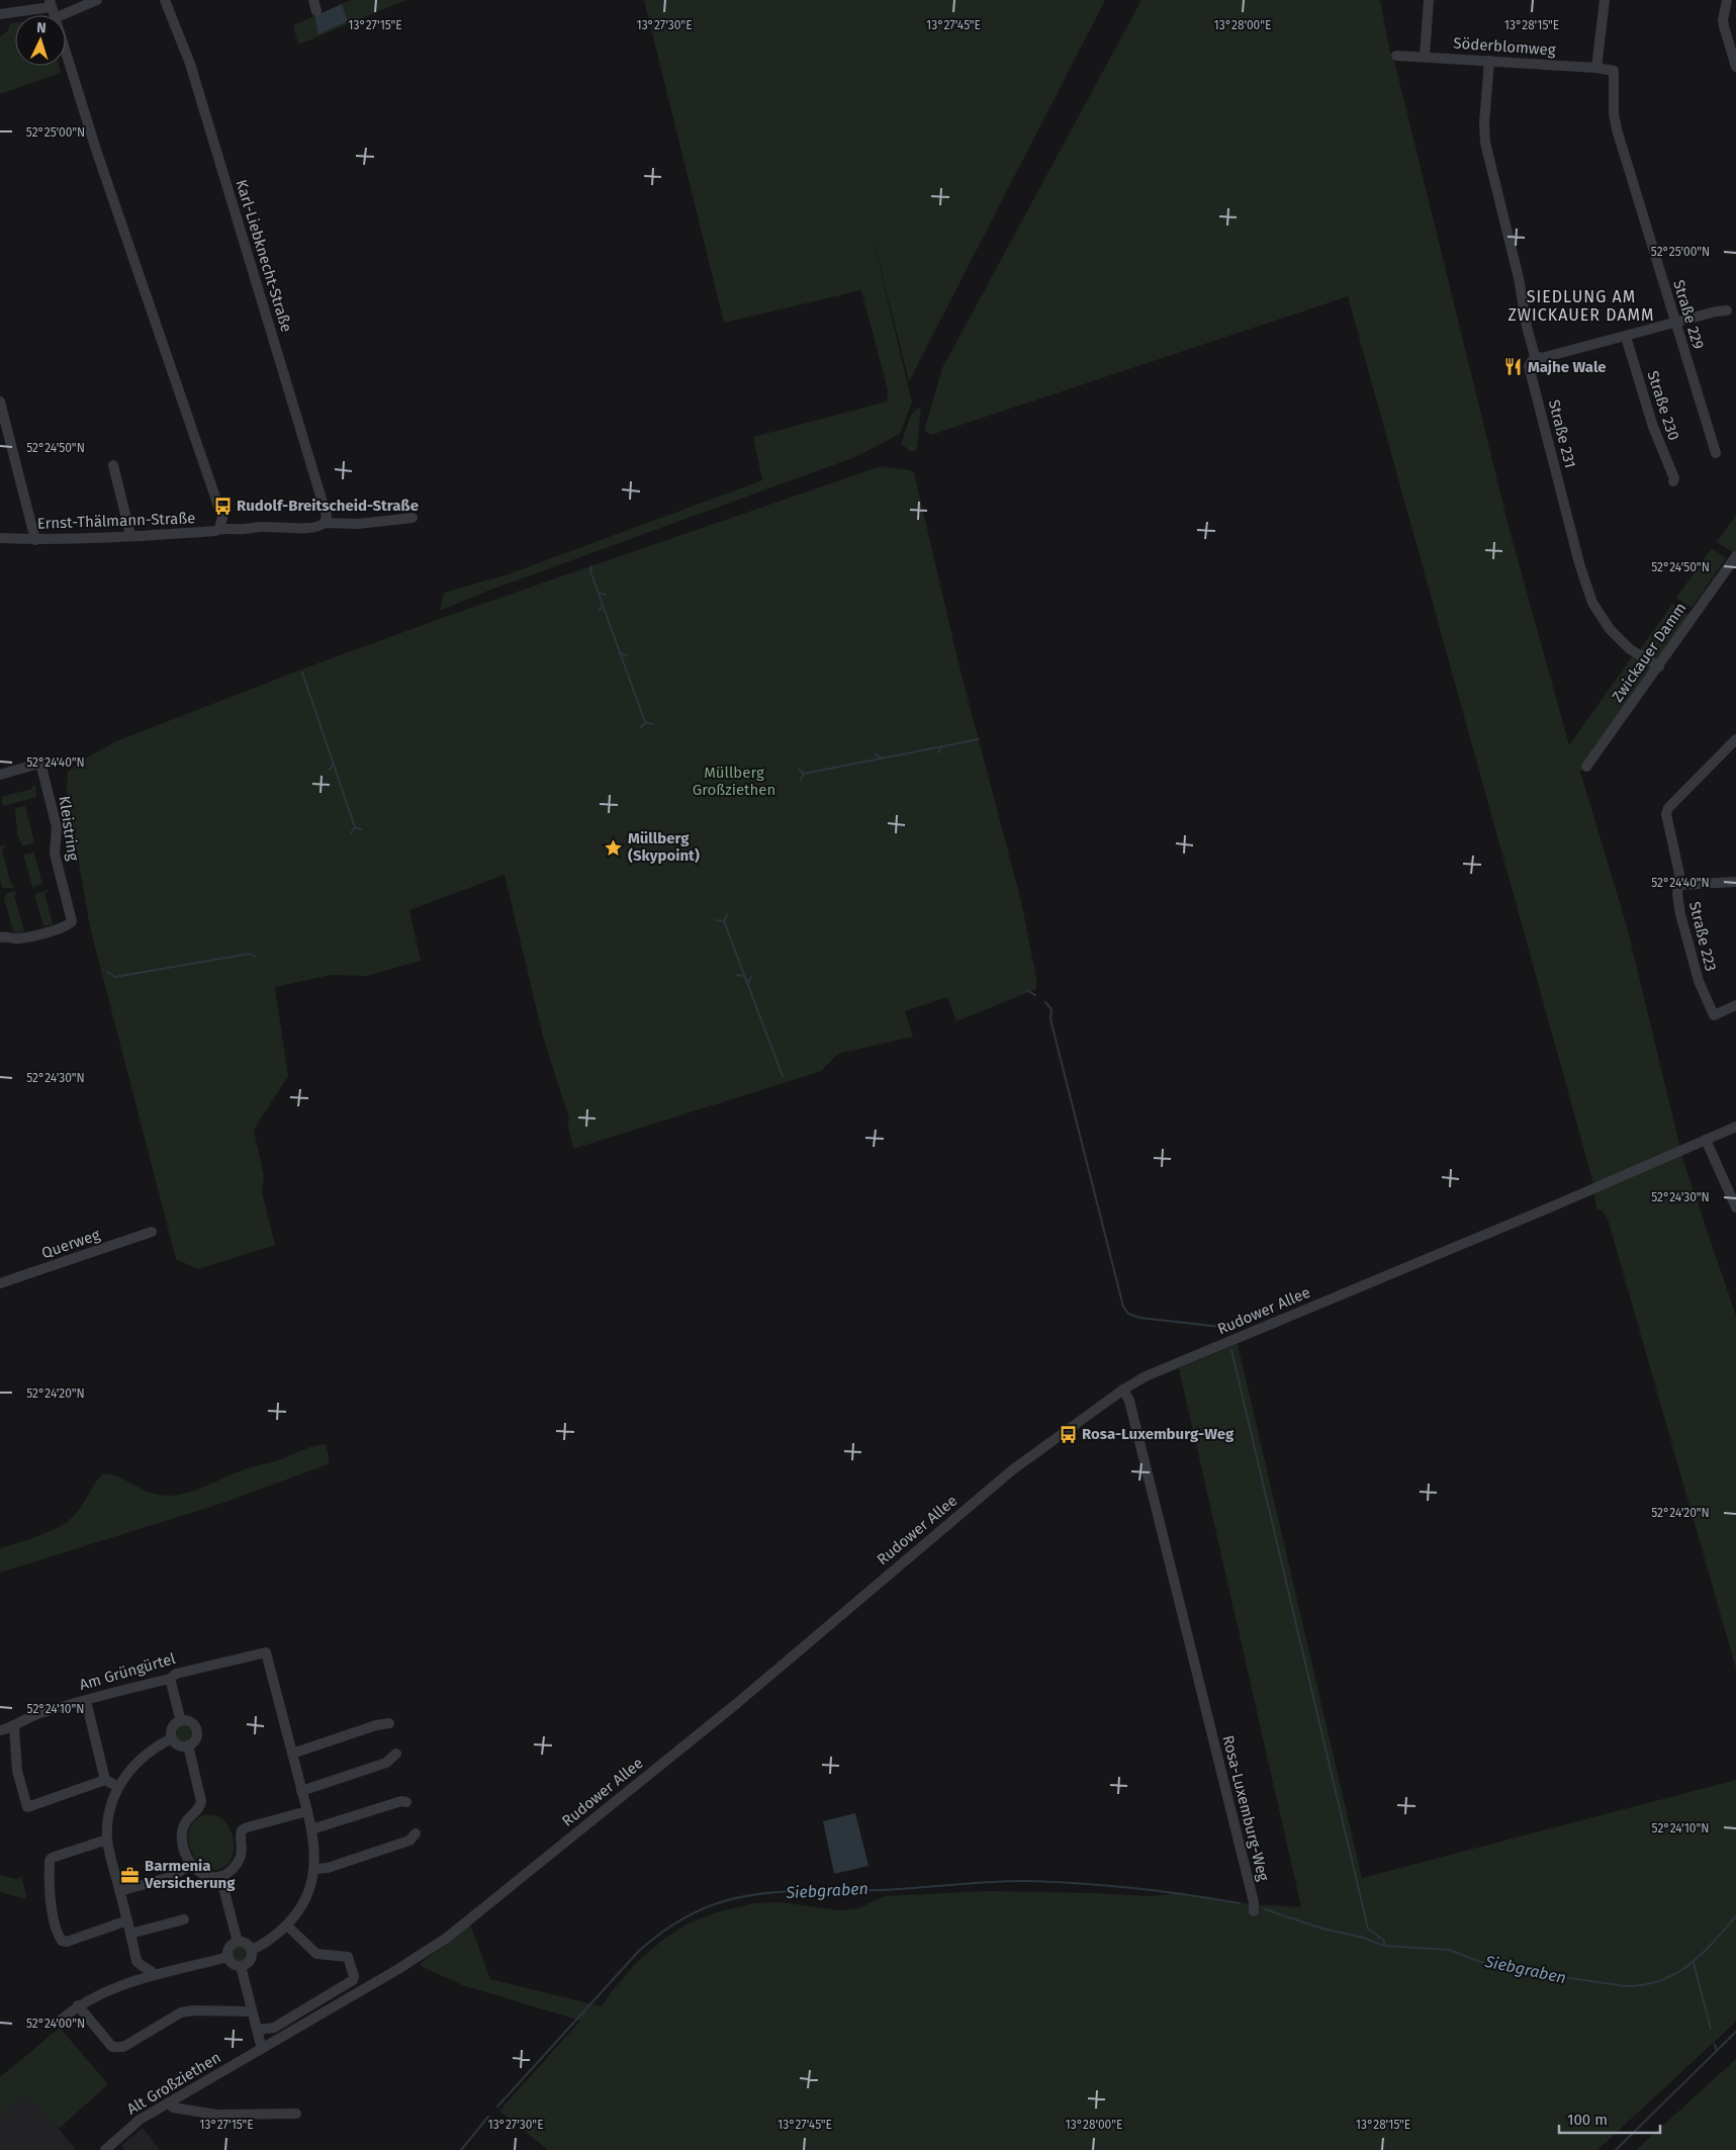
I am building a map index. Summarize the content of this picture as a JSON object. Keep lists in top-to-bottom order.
{
  "streets": {
    "street": [
      "Söderblomweg",
      "Karl-Liebknecht-Straße",
      "Straße 229",
      "Straße 230",
      "Straße 231",
      "Ernst-Thälmann-Straße",
      "Zwickauer Damm",
      "Kleistring",
      "Straße 223",
      "Querweg",
      "Rudower Allee",
      "Am Grüngürtel",
      "Rosa-Luxemburg-Weg",
      "Alt Großziethen"
    ]
  },
  "crossings": [
    ["Söderblomweg", "Straße 229"],
    ["Söderblomweg", "Straße 231"],
    ["Karl-Liebknecht-Straße", "Ernst-Thälmann-Straße"],
    ["Straße 231", "Zwickauer Damm"],
    ["Rudower Allee", "Rosa-Luxemburg-Weg"],
    ["Rudower Allee", "Alt Großziethen"]
  ],
  "districts": ["SIEDLUNG AM ZWICKAUER DAMM"],
  "water": ["Siebgraben"],
  "parks": ["Müllberg Großziethen"],
  "places": {
    "restaurant": ["Majhe Wale"],
    "bus stop": ["Rudolf-Breitscheid-Straße", "Rosa-Luxemburg-Weg"],
    "place": ["Müllberg (Skypoint)"],
    "office": ["Barmenia Versicherung"]
  },
  "scale_bar": "100 m",
  "north": "top",
  "coordinates": [
    "13°27'15\"E",
    "13°27'30\"E",
    "13°27'45\"E",
    "13°28'00\"E",
    "13°28'15\"E",
    "52°25'00\"N",
    "52°24'50\"N",
    "52°24'40\"N",
    "52°24'30\"N",
    "52°24'20\"N",
    "52°24'10\"N",
    "52°24'00\"N"
  ]
}
